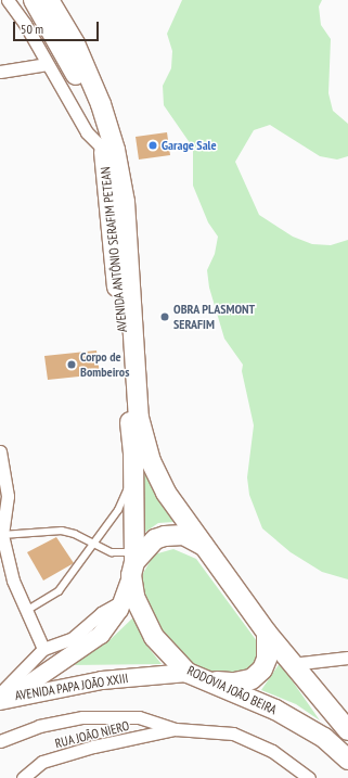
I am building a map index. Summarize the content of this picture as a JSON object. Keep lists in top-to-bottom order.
{
  "streets": {
    "main road": ["AVENIDA ANTÔNIO SERAFIM PETEAN", "AVENIDA PAPA JOÃO XXIII", "RODOVIA JOÃO BEIRA"],
    "street": ["RUA JOÃO NIERO"]
  },
  "crossings": [
    ["AVENIDA ANTÔNIO SERAFIM PETEAN", "AVENIDA PAPA JOÃO XXIII"],
    ["AVENIDA ANTÔNIO SERAFIM PETEAN", "RODOVIA JOÃO BEIRA"],
    ["AVENIDA PAPA JOÃO XXIII", "RODOVIA JOÃO BEIRA"]
  ],
  "places": ["Garage Sale", "OBRA PLASMONT SERAFIM", "Corpo de Bombeiros"],
  "scale_bar": "50 m"
}
